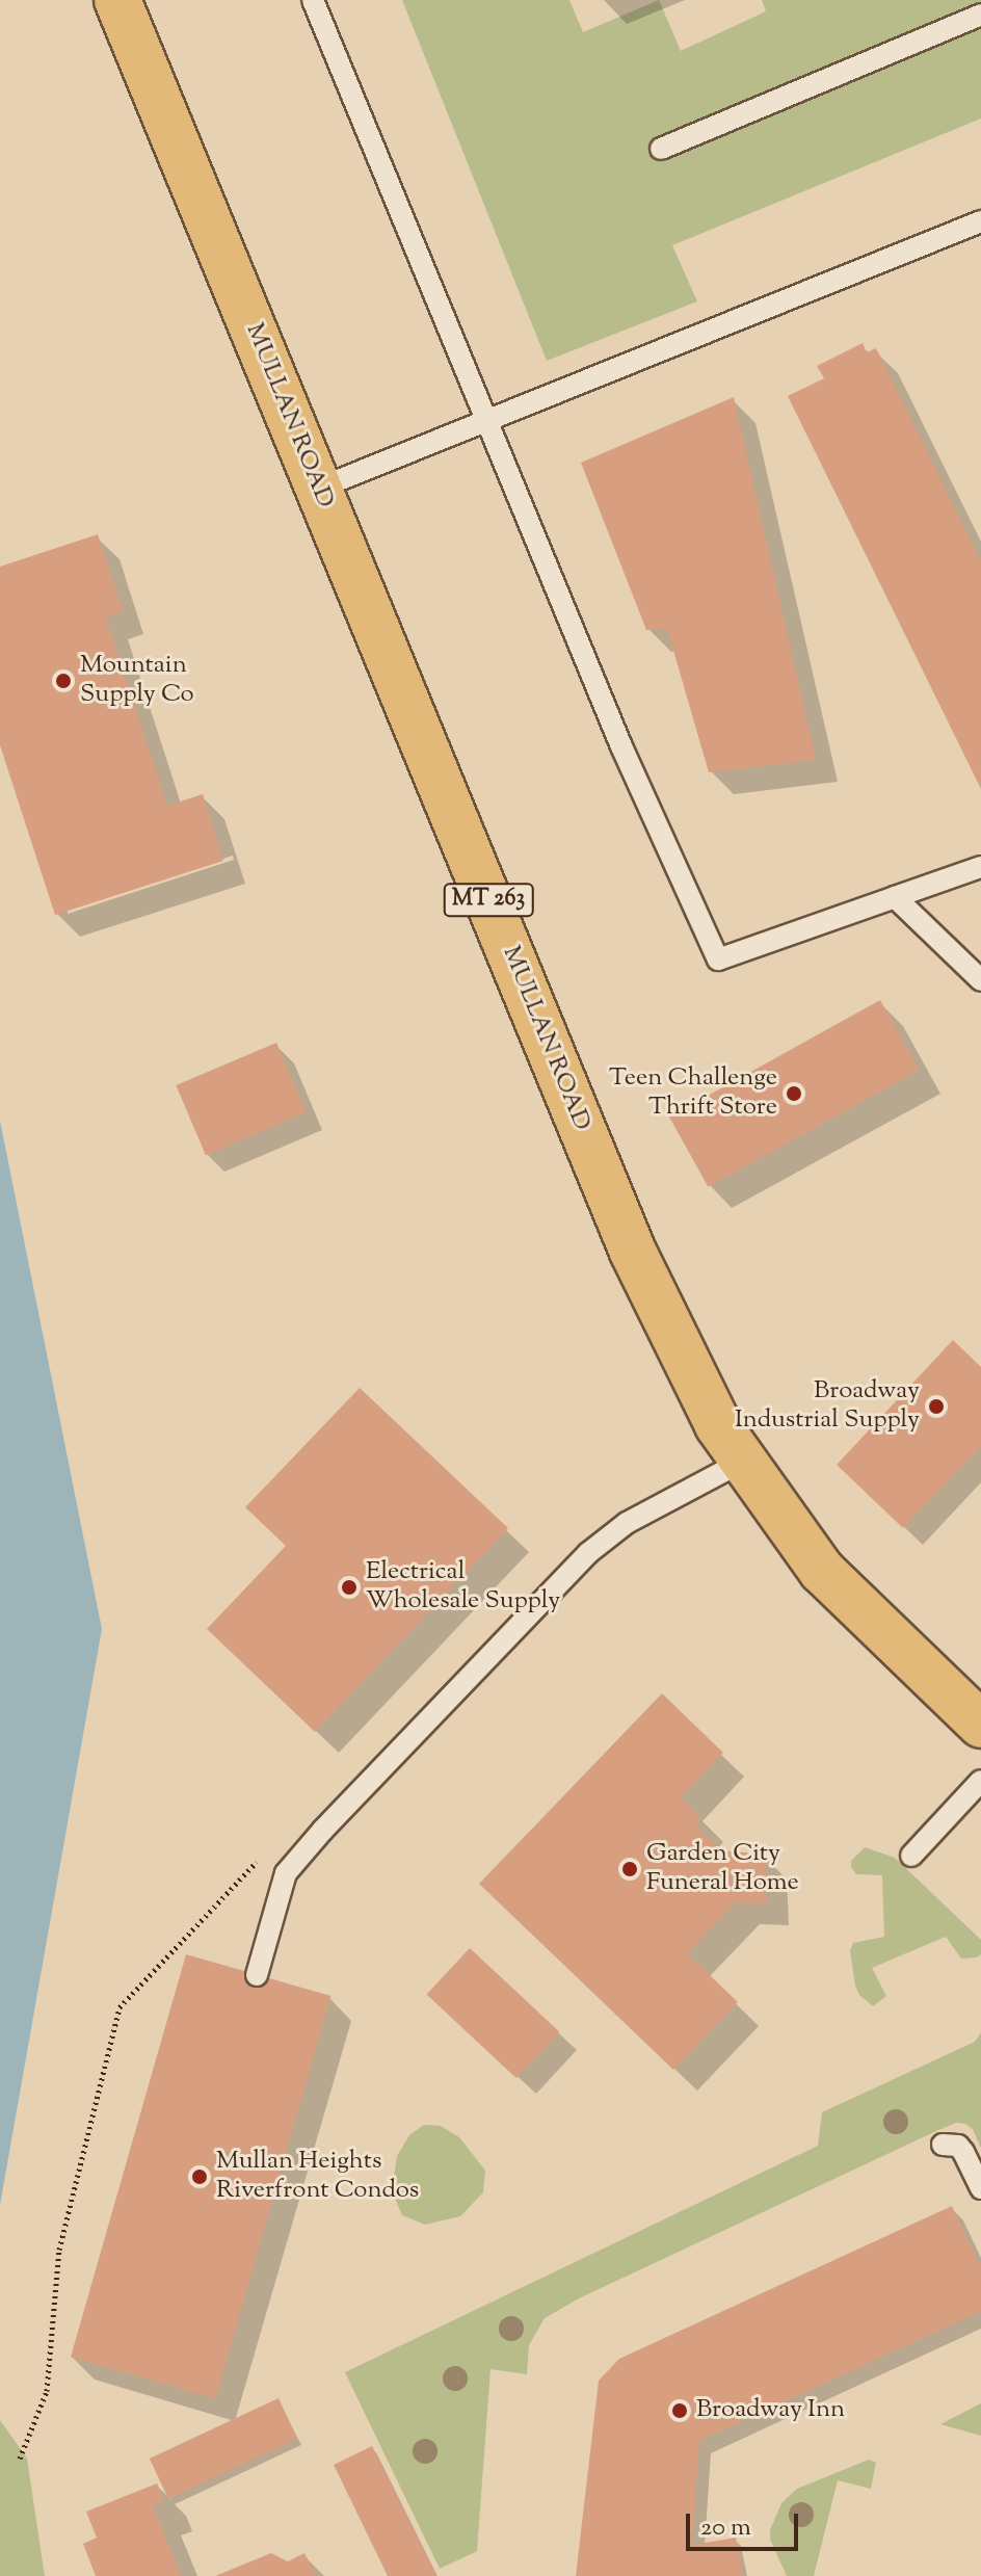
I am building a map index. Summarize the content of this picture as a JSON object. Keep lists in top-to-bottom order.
{
  "streets": {
    "main road": ["MULLAN ROAD", "MT 263"]
  },
  "places": [
    "Mountain Supply Co",
    "Teen Challenge Thrift Store",
    "Broadway Industrial Supply",
    "Electrical Wholesale Supply",
    "Garden City Funeral Home",
    "Mullan Heights Riverfront Condos",
    "Broadway Inn"
  ],
  "scale_bar": "20 m"
}
